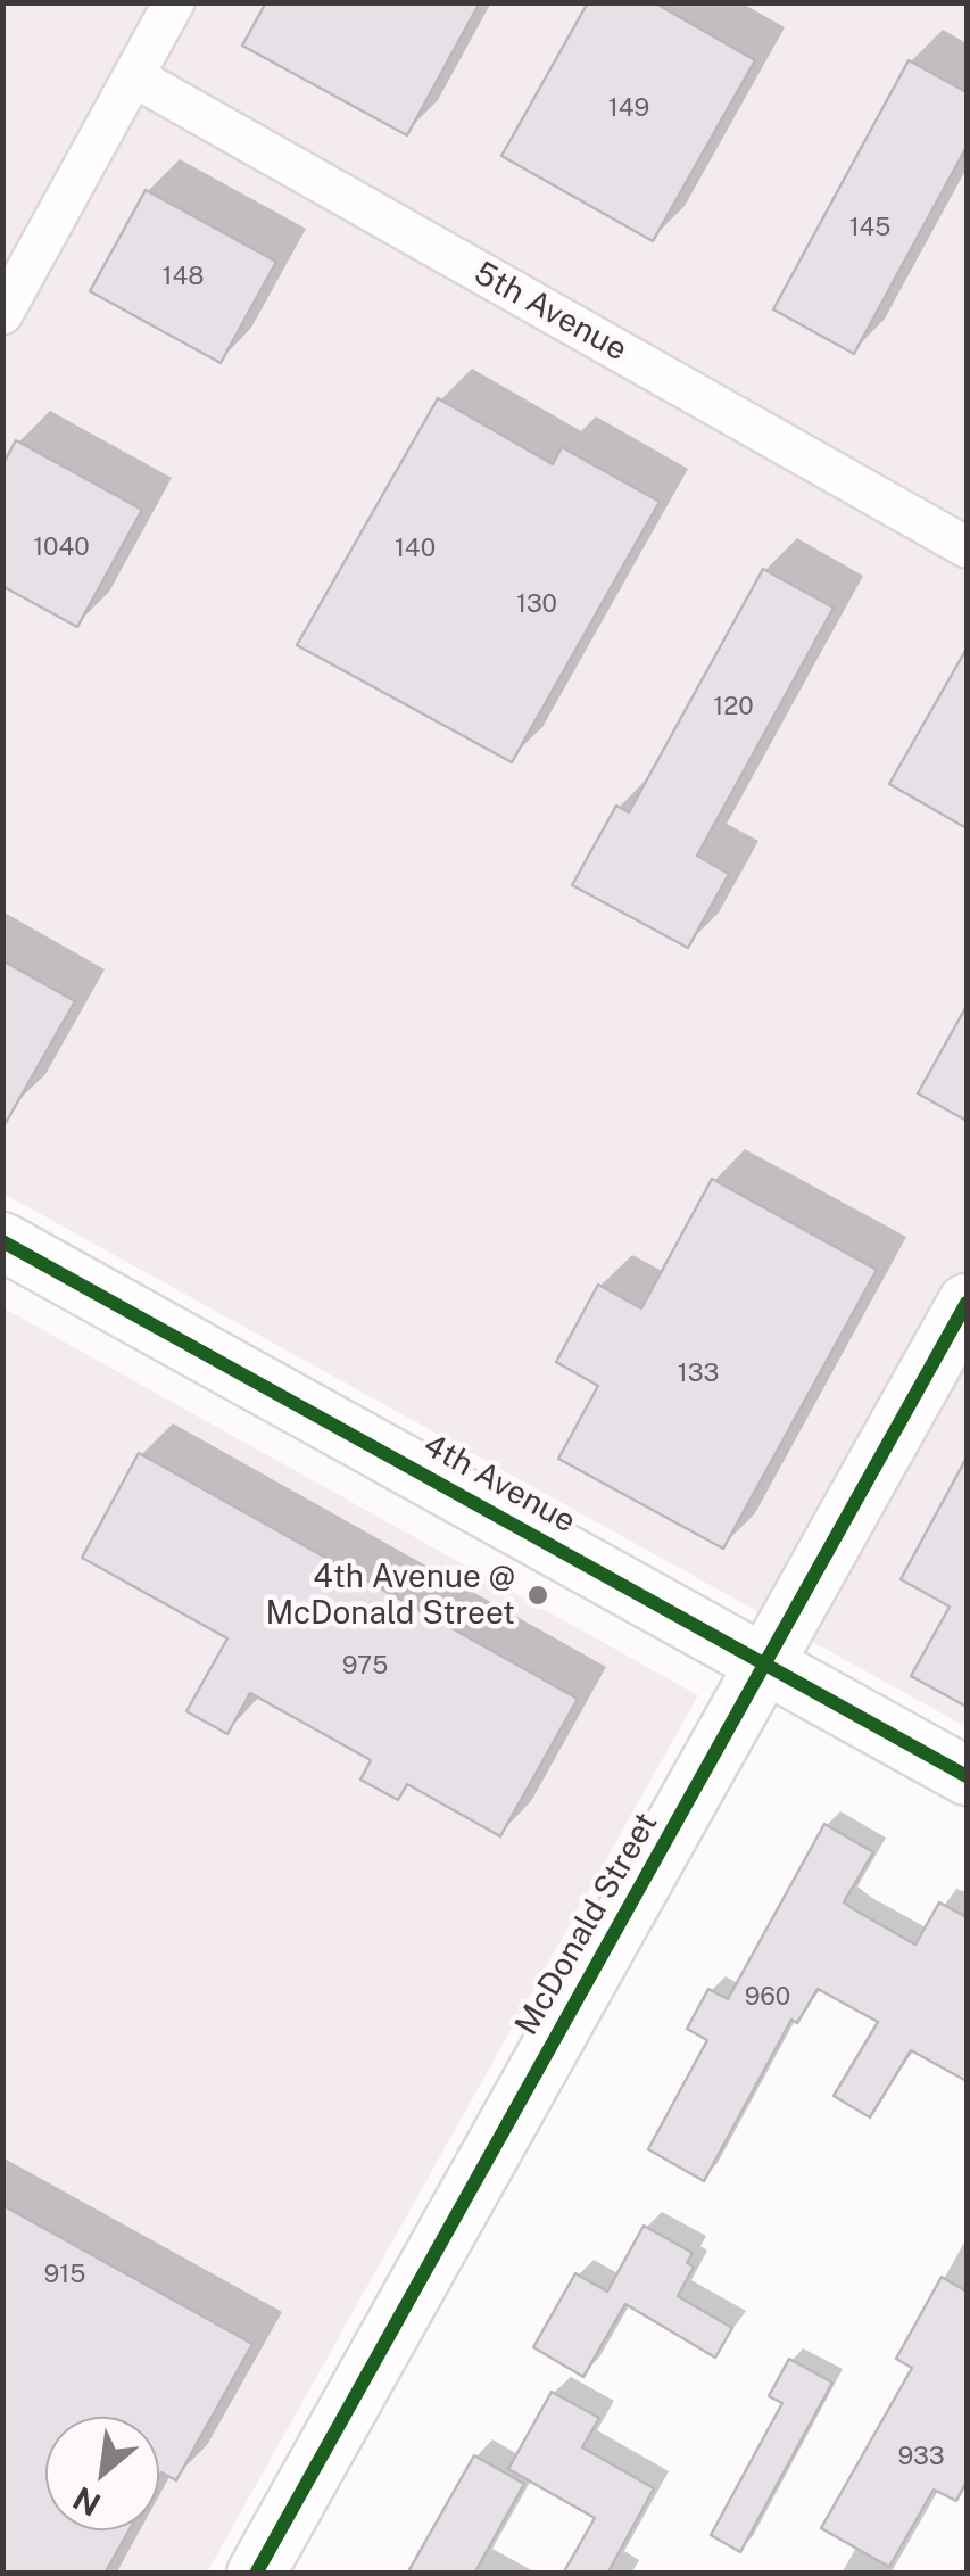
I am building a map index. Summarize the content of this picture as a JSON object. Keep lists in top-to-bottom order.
{
  "streets": {
    "street": ["5th Avenue", "4th Avenue", "McDonald Street"]
  },
  "crossings": [
    ["4th Avenue", "McDonald Street"]
  ],
  "places": ["4th Avenue @ McDonald Street"],
  "house_numbers": [
    "149",
    "145",
    "148",
    "1040",
    "140",
    "130",
    "120",
    "133",
    "975",
    "960",
    "915",
    "933"
  ],
  "north": "bottom left"
}
